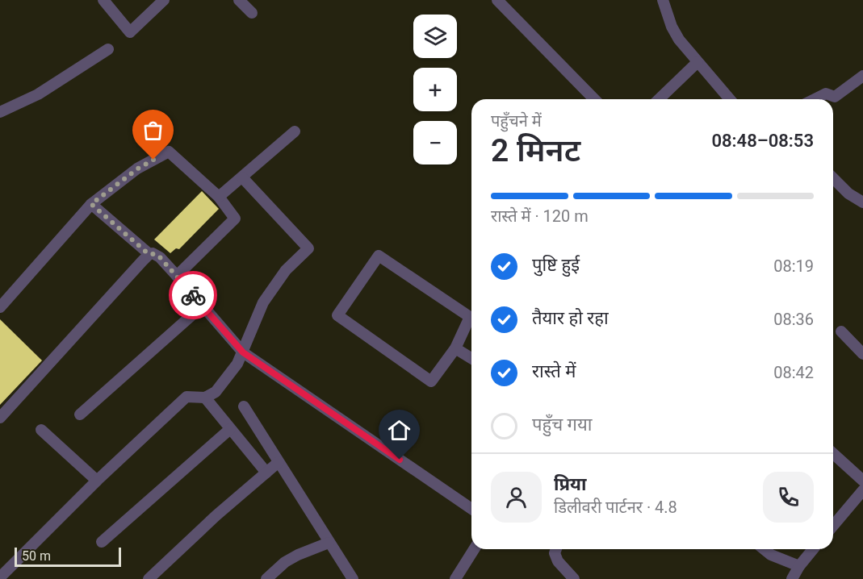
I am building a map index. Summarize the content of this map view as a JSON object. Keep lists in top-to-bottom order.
{
  "scale_bar": "50 m",
  "page": {
    "map_buttons": ["+", "−"],
    "heading": ["2 मिनट", "पहुँचने में", "08:48–08:53"],
    "panel": ["प्रिया", "डिलीवरी पार्टनर · 4.8"],
    "bar": "रास्ते में · 120 m",
    "list": [
      ["पुष्टि हुई", "08:19"],
      ["तैयार हो रहा", "08:36"],
      ["रास्ते में", "08:42"],
      "पहुँच गया"
    ],
    "scale": "50 m"
  }
}
